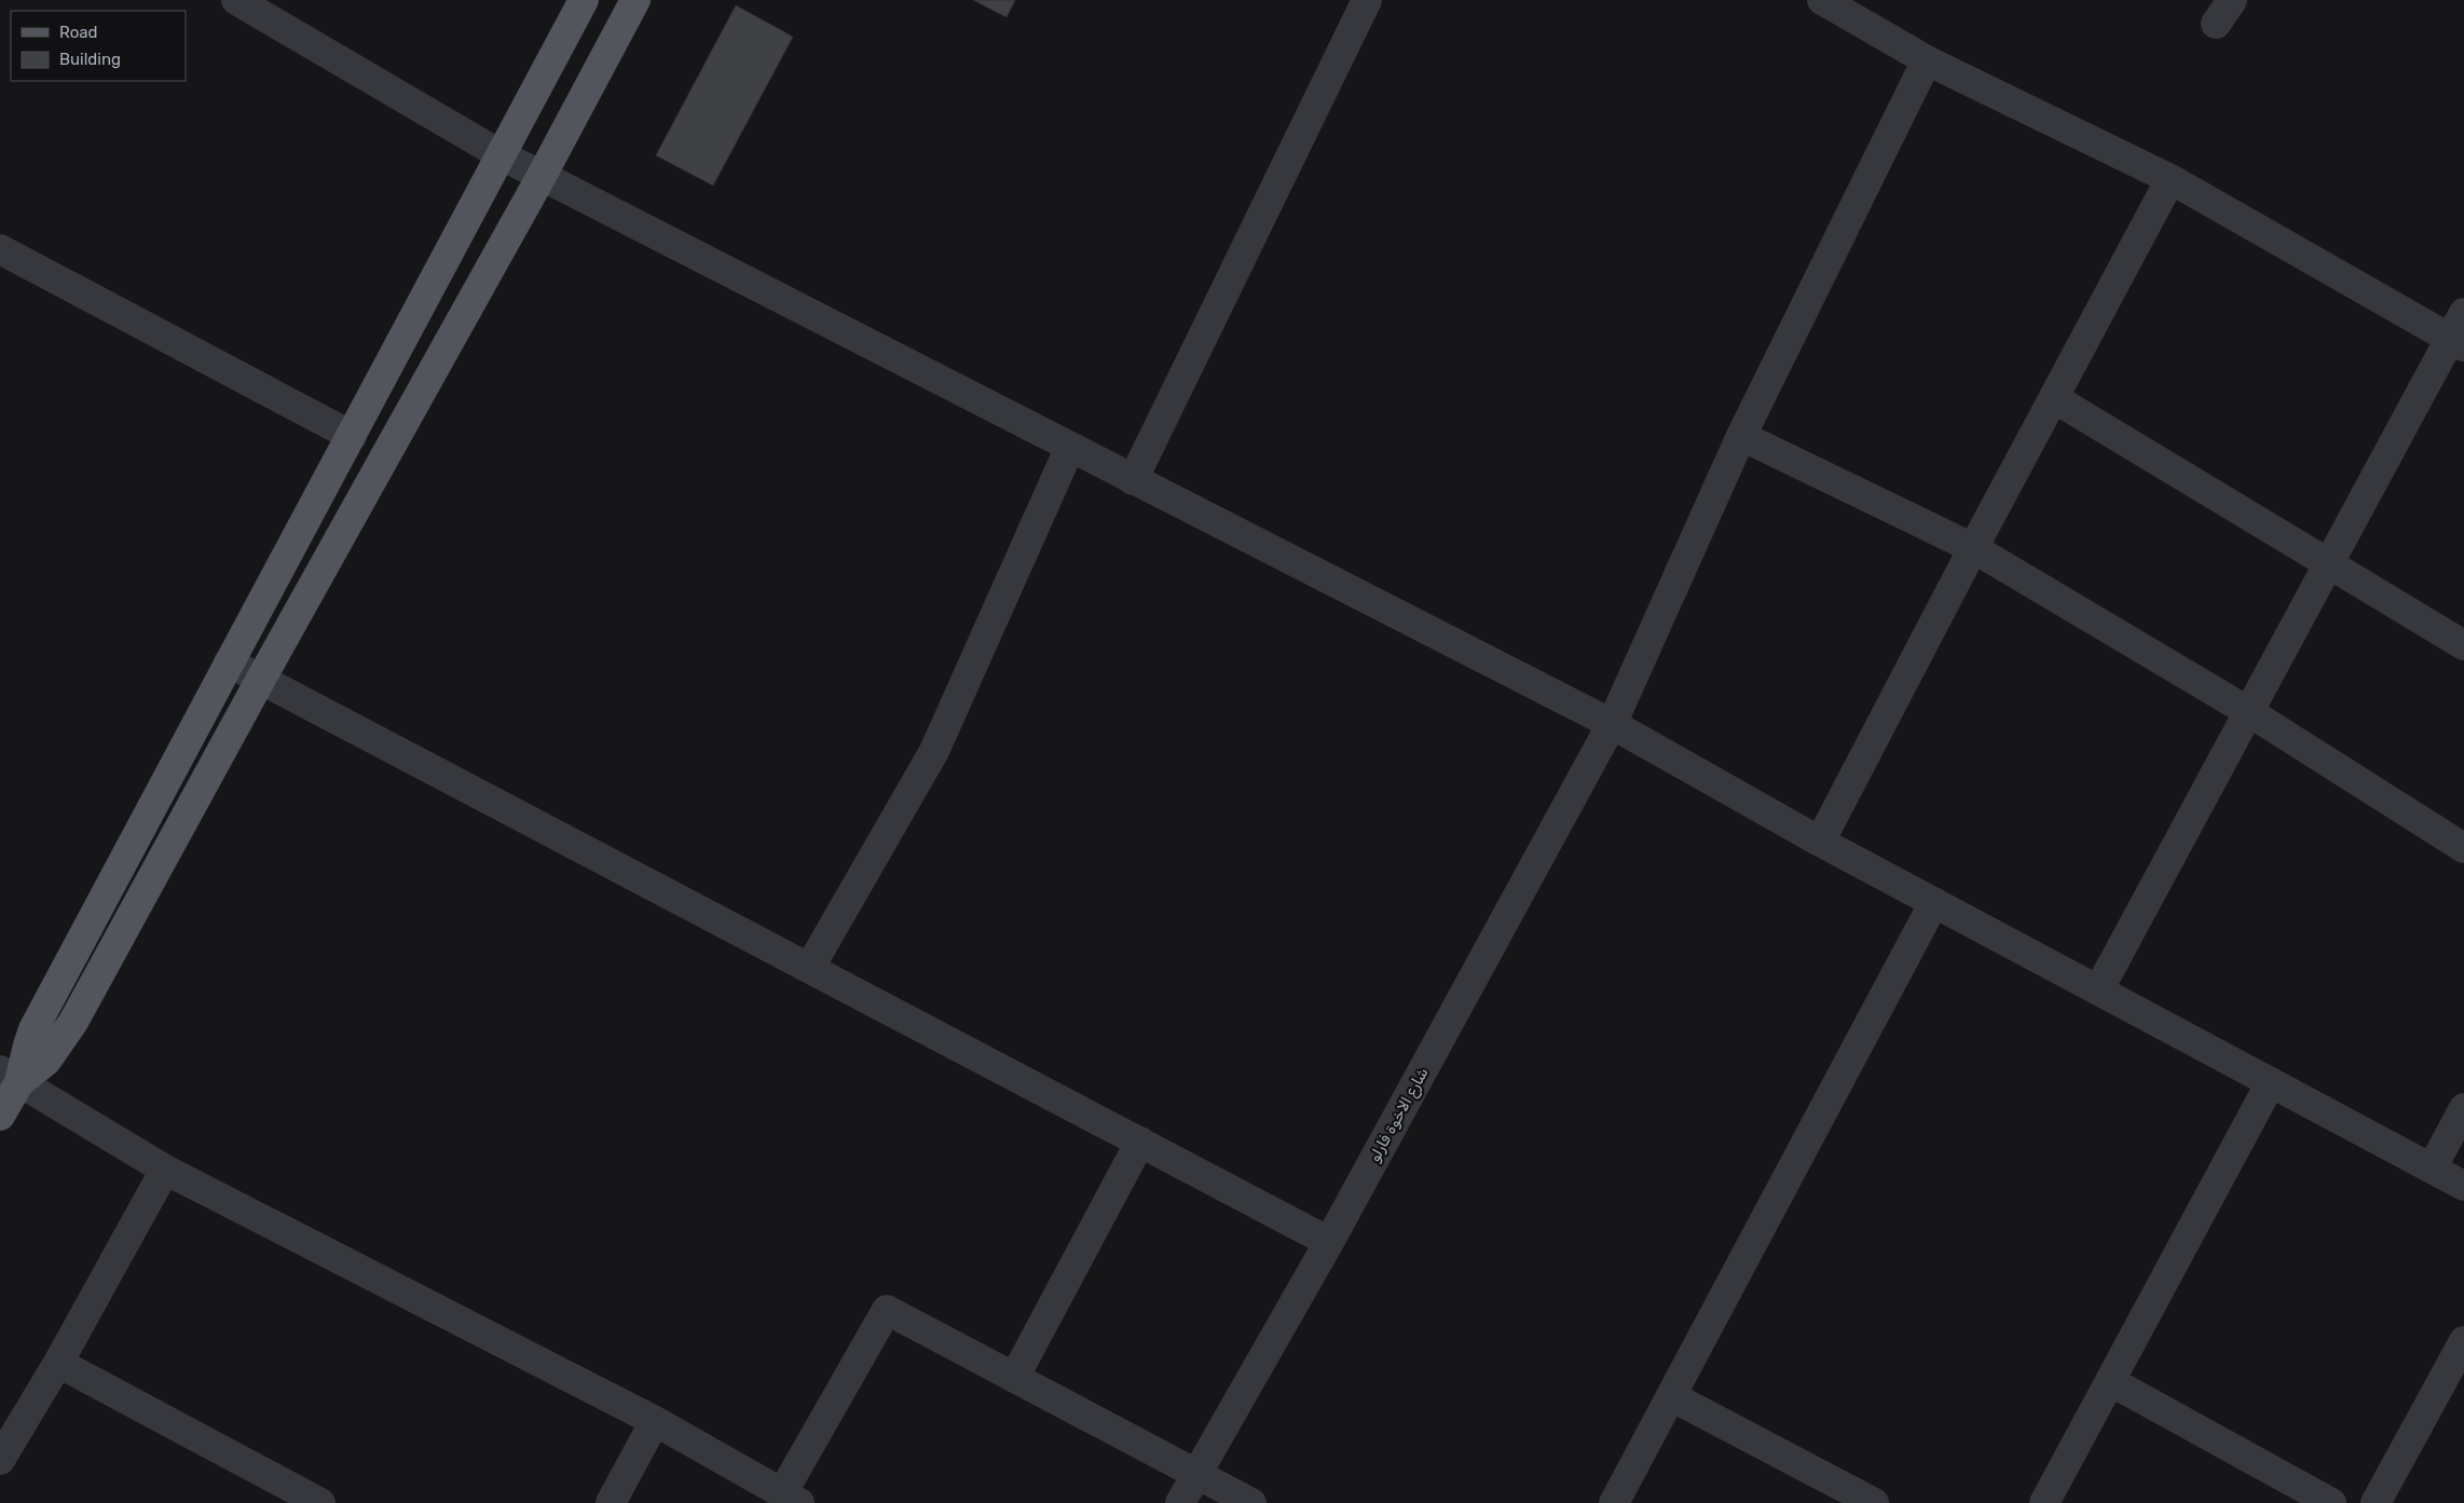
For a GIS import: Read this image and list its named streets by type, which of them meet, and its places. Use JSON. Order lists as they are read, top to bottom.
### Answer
{
  "streets": {
    "street": ["شارع الاخوة فارلو"]
  },
  "legend": ["Road", "Building"]
}
